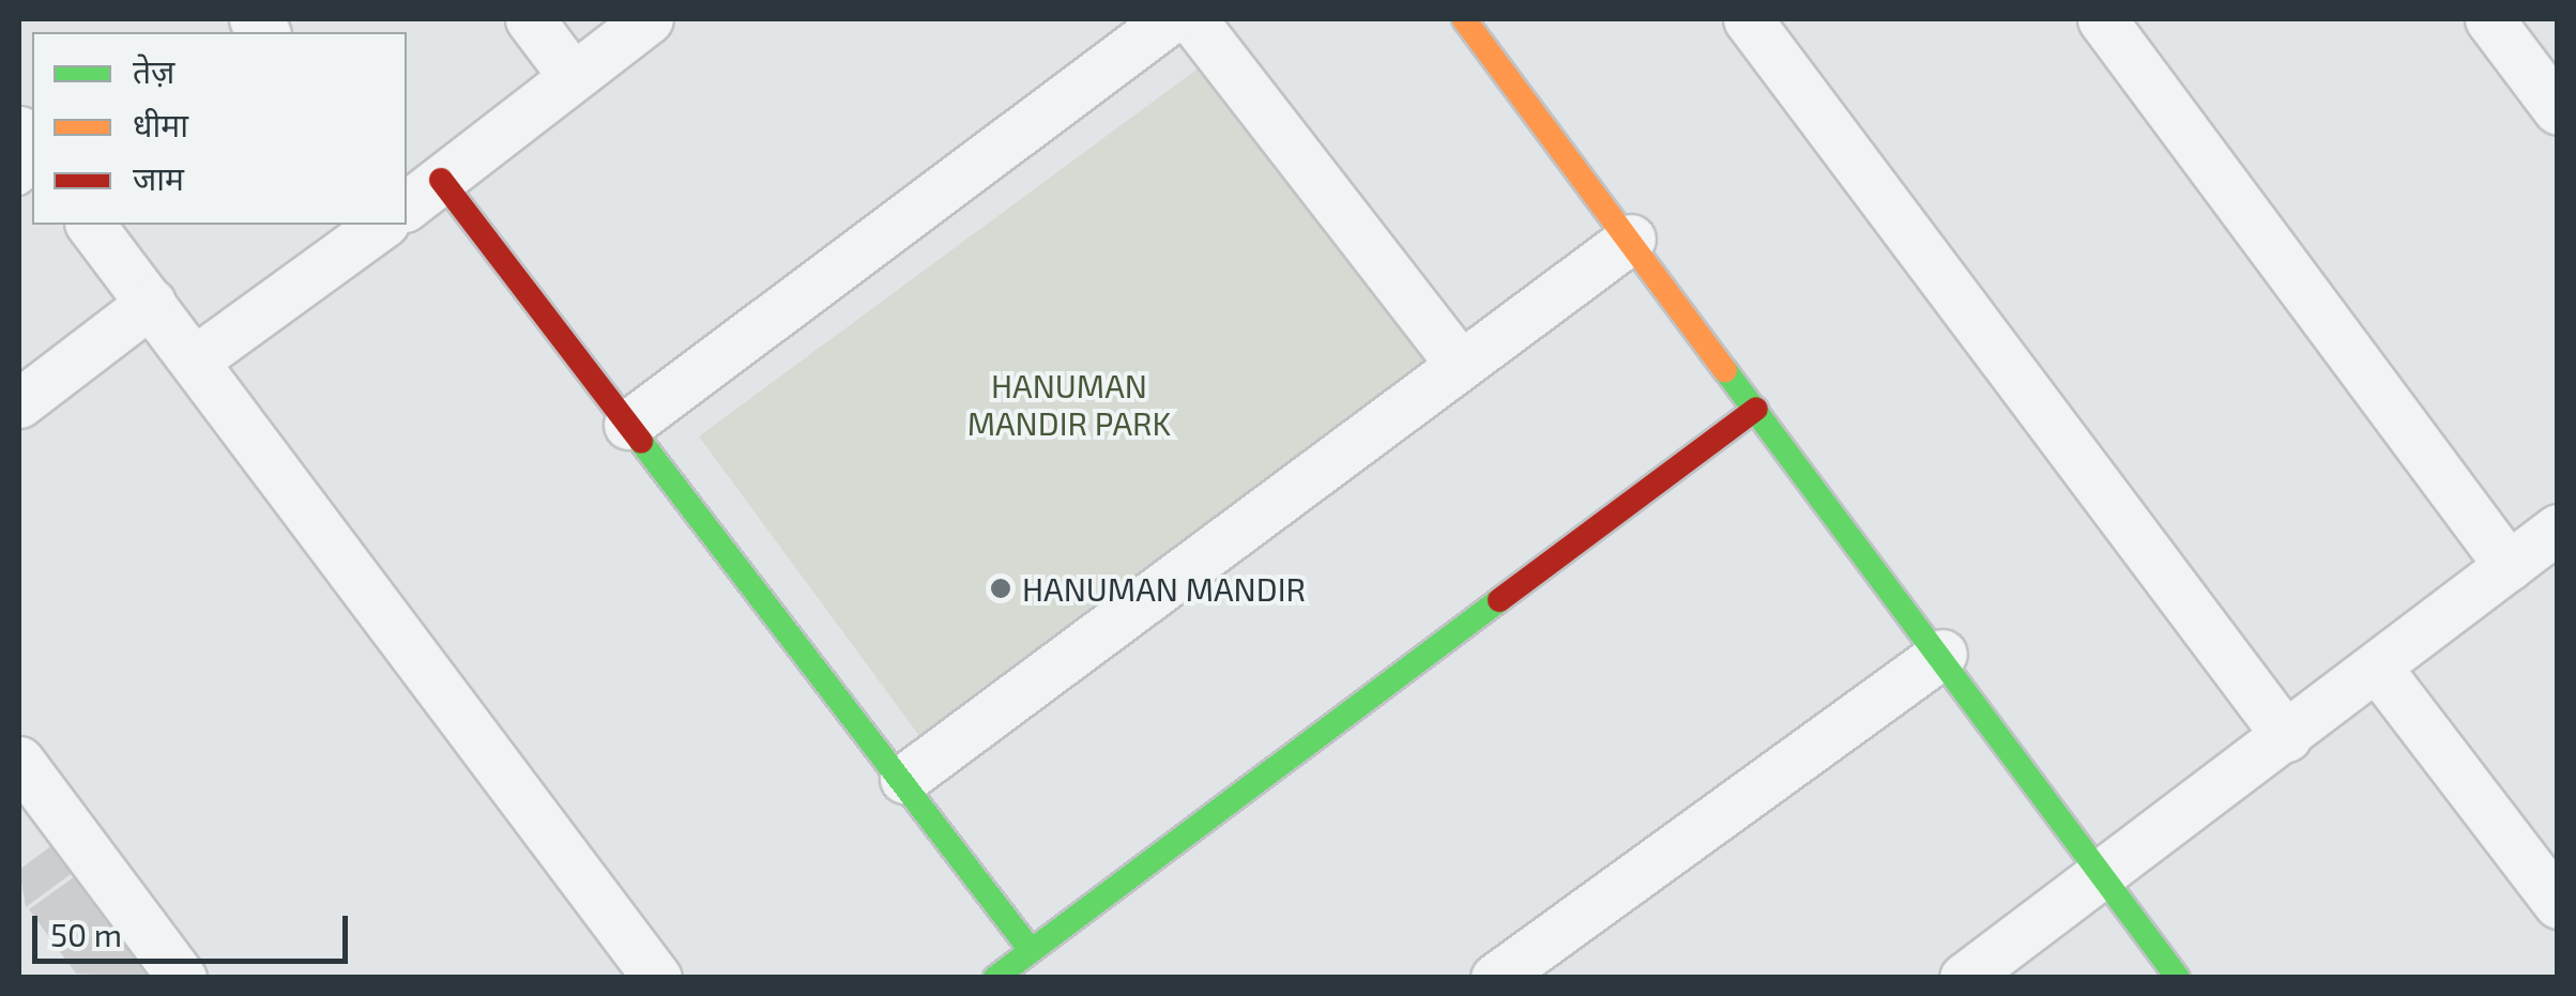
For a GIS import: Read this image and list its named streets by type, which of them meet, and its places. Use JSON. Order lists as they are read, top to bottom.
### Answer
{
  "parks": ["HANUMAN MANDIR PARK"],
  "places": ["HANUMAN MANDIR"],
  "legend": ["तेज़", "धीमा", "जाम"],
  "scale_bar": "50 m"
}
